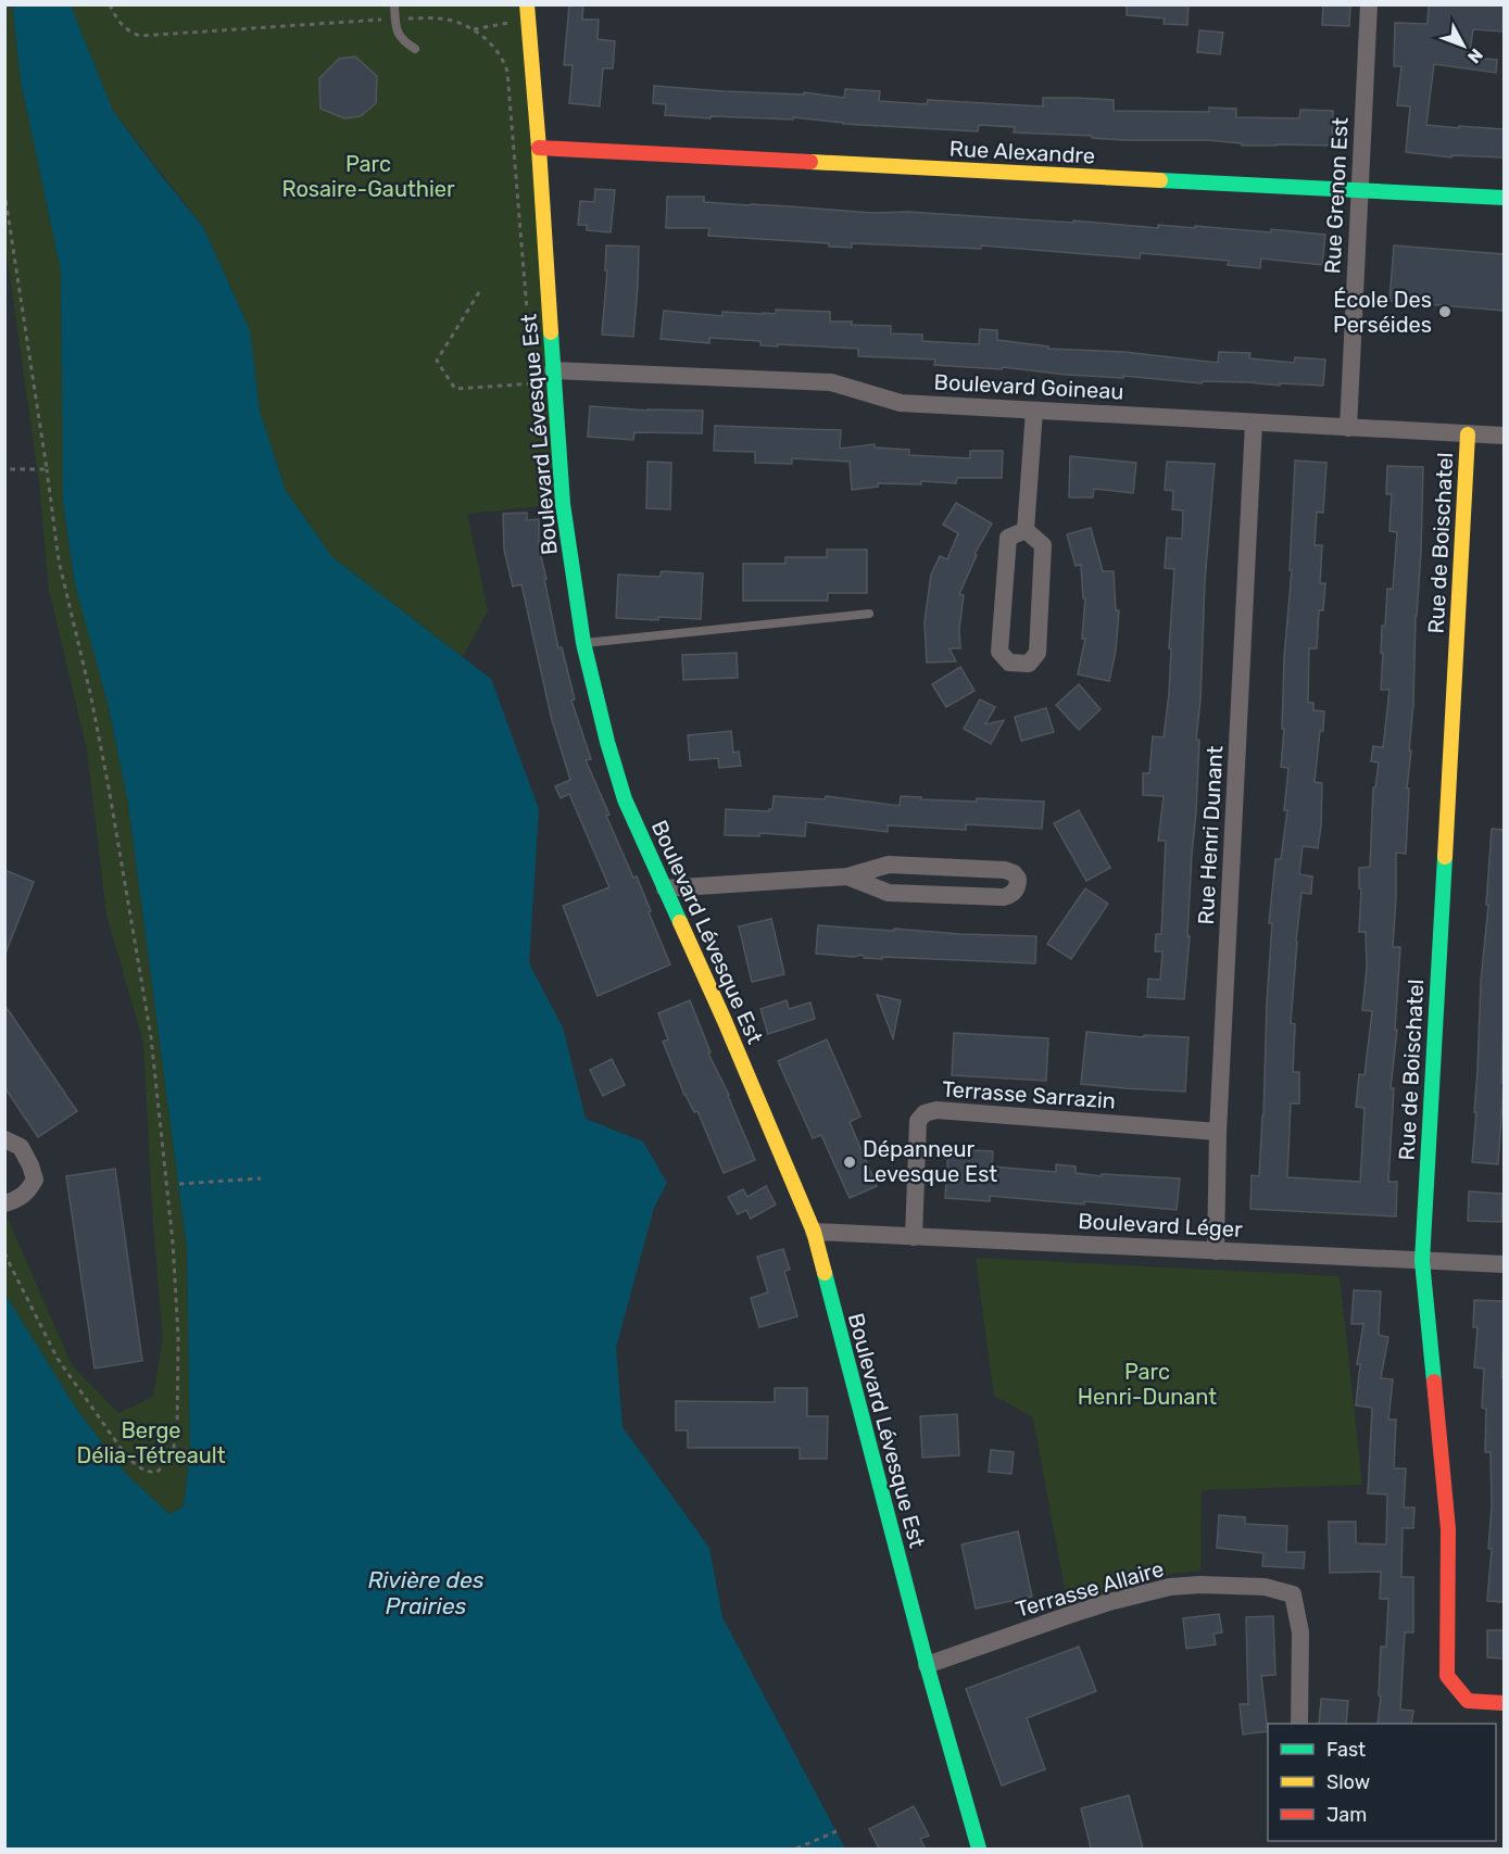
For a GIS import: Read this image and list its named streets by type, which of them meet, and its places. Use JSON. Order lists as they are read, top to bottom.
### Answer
{
  "streets": {
    "street": [
      "Rue Alexandre",
      "Rue Grenon Est",
      "Boulevard Goineau",
      "Boulevard Lévesque Est",
      "Rue de Boischatel",
      "Rue Henri Dunant",
      "Terrasse Sarrazin",
      "Boulevard Léger",
      "Terrasse Allaire"
    ]
  },
  "crossings": [
    ["Rue Alexandre", "Rue Grenon Est"],
    ["Rue Alexandre", "Boulevard Lévesque Est"],
    ["Rue Grenon Est", "Boulevard Goineau"],
    ["Boulevard Goineau", "Boulevard Lévesque Est"],
    ["Boulevard Goineau", "Rue de Boischatel"],
    ["Boulevard Goineau", "Rue Henri Dunant"],
    ["Boulevard Lévesque Est", "Boulevard Léger"],
    ["Boulevard Lévesque Est", "Terrasse Allaire"],
    ["Rue de Boischatel", "Boulevard Léger"],
    ["Rue Henri Dunant", "Terrasse Sarrazin"],
    ["Rue Henri Dunant", "Boulevard Léger"],
    ["Terrasse Sarrazin", "Boulevard Léger"]
  ],
  "water": ["Rivière des Prairies"],
  "parks": ["Parc Rosaire-Gauthier", "Parc Henri-Dunant", "Berge Délia-Tétreault"],
  "places": ["École Des Perséides", "Dépanneur Levesque Est"],
  "legend": ["Fast", "Slow", "Jam"],
  "north": "bottom right"
}
